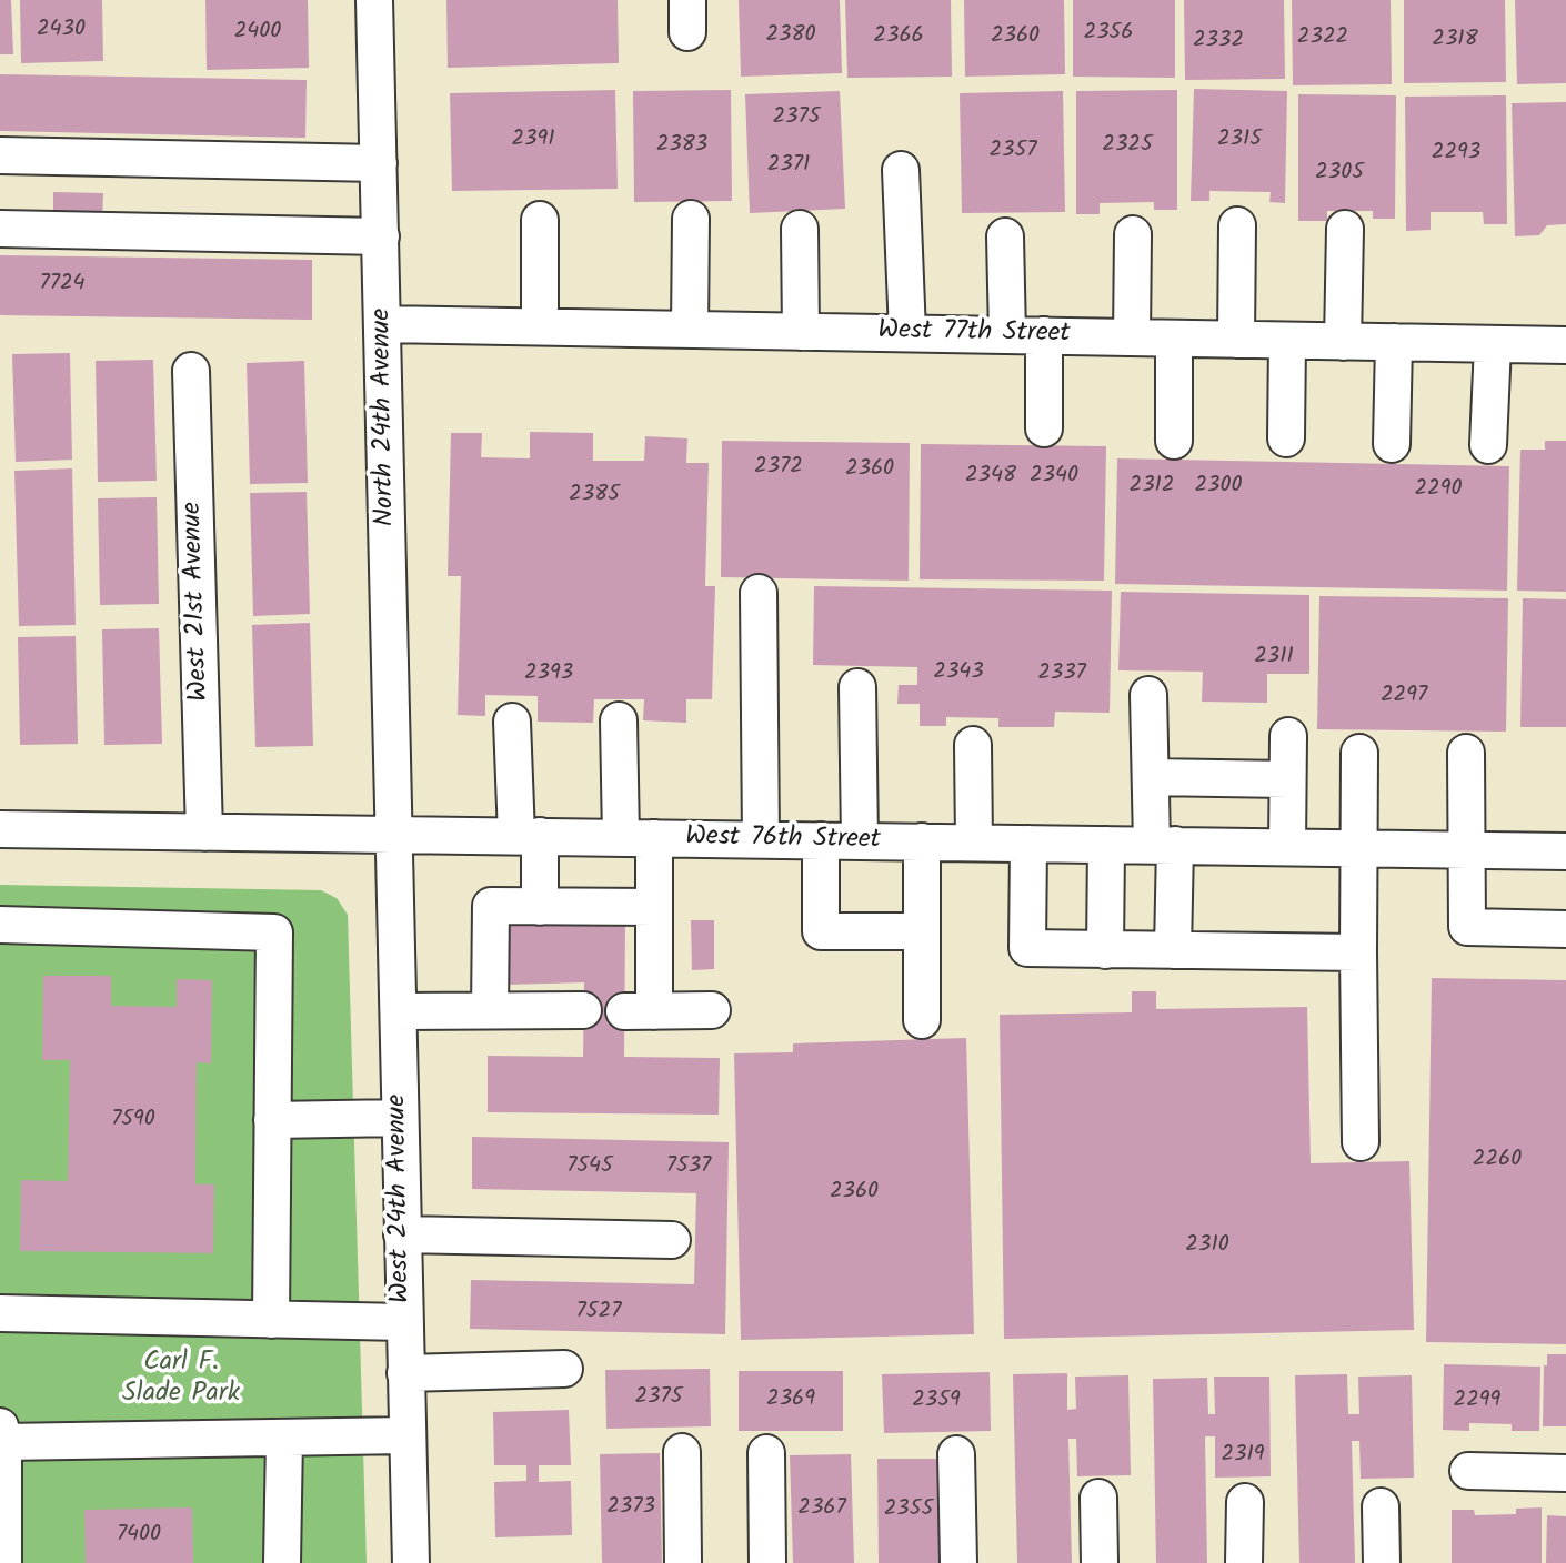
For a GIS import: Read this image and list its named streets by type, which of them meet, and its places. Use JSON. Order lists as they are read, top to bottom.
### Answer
{
  "streets": {
    "street": [
      "West 77th Street",
      "North 24th Avenue",
      "West 21st Avenue",
      "West 76th Street",
      "West 24th Avenue"
    ]
  },
  "crossings": [
    ["West 77th Street", "North 24th Avenue"],
    ["North 24th Avenue", "West 76th Street"],
    ["North 24th Avenue", "West 24th Avenue"],
    ["West 21st Avenue", "West 76th Street"],
    ["West 76th Street", "West 24th Avenue"]
  ],
  "parks": ["Carl F. Slade Park"],
  "house_numbers": [
    "2430",
    "2400",
    "2356",
    "2380",
    "2366",
    "2360",
    "2322",
    "2318",
    "2332",
    "2375",
    "2391",
    "2315",
    "2383",
    "2325",
    "2357",
    "2293",
    "2371",
    "2305",
    "7724",
    "2372",
    "2360",
    "2348",
    "2340",
    "2312",
    "2300",
    "2290",
    "2385",
    "2311",
    "2343",
    "2393",
    "2337",
    "2297",
    "7590",
    "2260",
    "7545",
    "7537",
    "2360",
    "2310",
    "7527",
    "2375",
    "2369",
    "2359",
    "2299",
    "2319",
    "2373",
    "2367",
    "2355",
    "7400"
  ]
}
